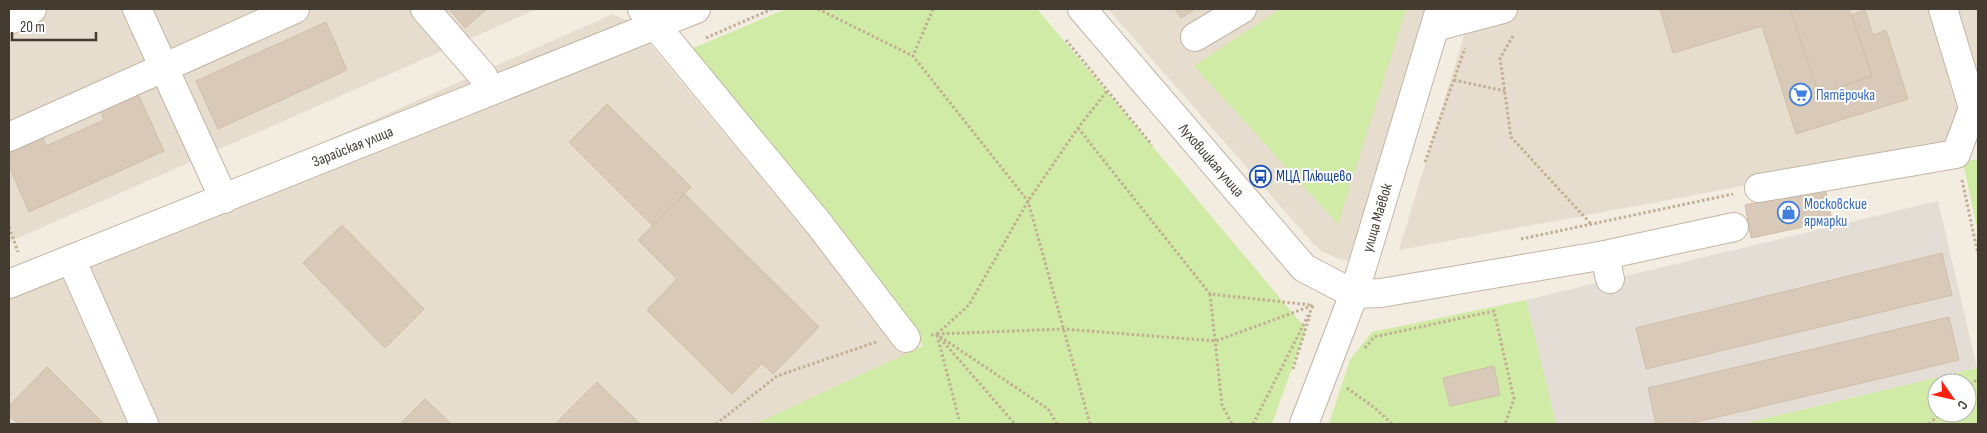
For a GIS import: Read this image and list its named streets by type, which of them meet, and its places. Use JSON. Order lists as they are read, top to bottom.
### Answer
{
  "streets": {
    "street": ["Зарайская улица", "Луховицкая улица", "улица Маёвок"]
  },
  "crossings": [
    ["Луховицкая улица", "улица Маёвок"]
  ],
  "places": {
    "supermarket": ["Пятёрочка"],
    "bus stop": ["МЦД Плющево"],
    "shop": ["Московские ярмарки"]
  },
  "scale_bar": "20 m",
  "north": "bottom right"
}
